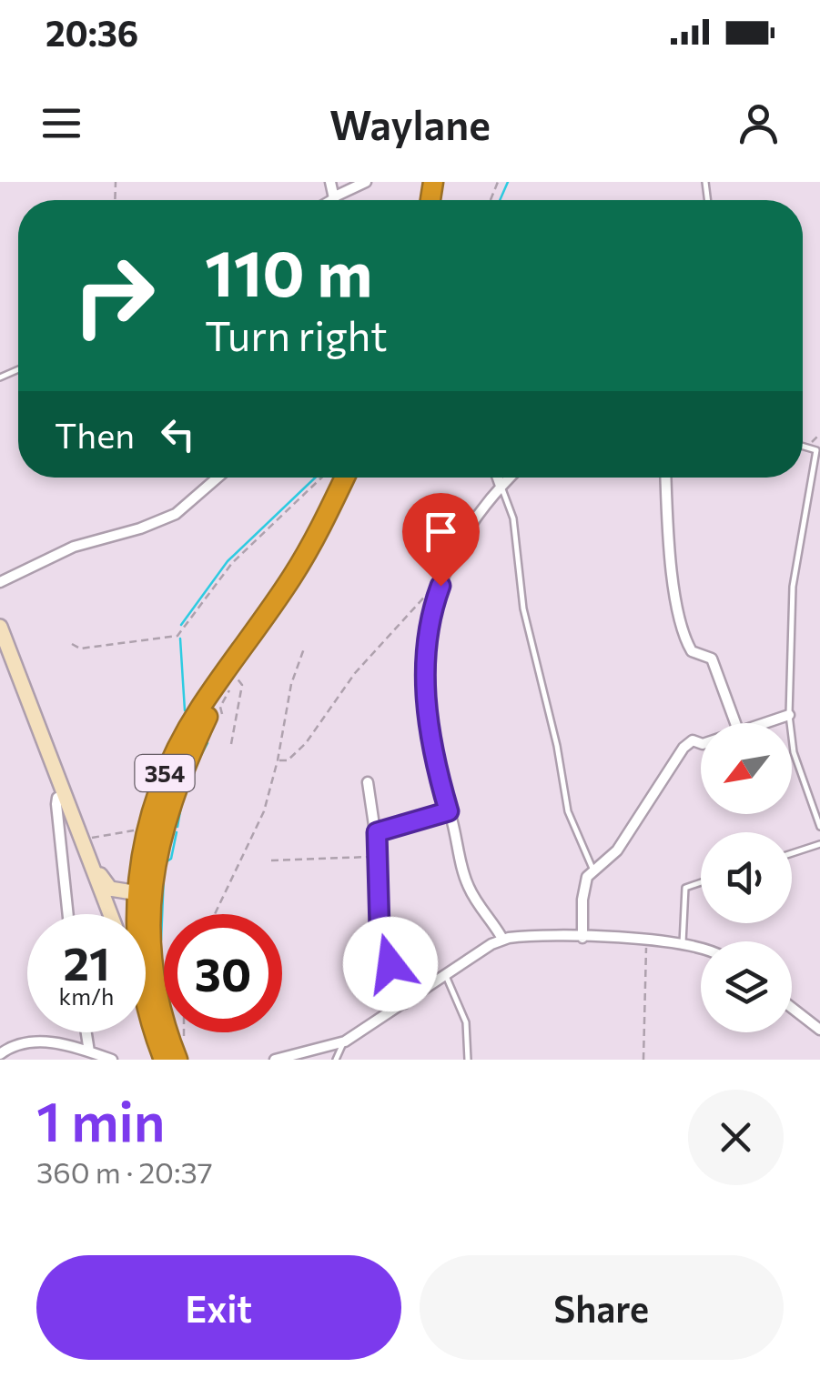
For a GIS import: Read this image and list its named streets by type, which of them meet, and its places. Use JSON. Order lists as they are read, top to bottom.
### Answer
{
  "streets": {
    "highway": ["354"]
  },
  "north": "bottom left",
  "page": {
    "status": "20:36",
    "header": "Waylane",
    "turn": ["110 m", "Turn right"],
    "then": "Then",
    "speed": "21 km/h",
    "limit": "30",
    "heading": ["1 min", "360 m · 20:37"],
    "buttons": ["Exit", "Share"]
  }
}
